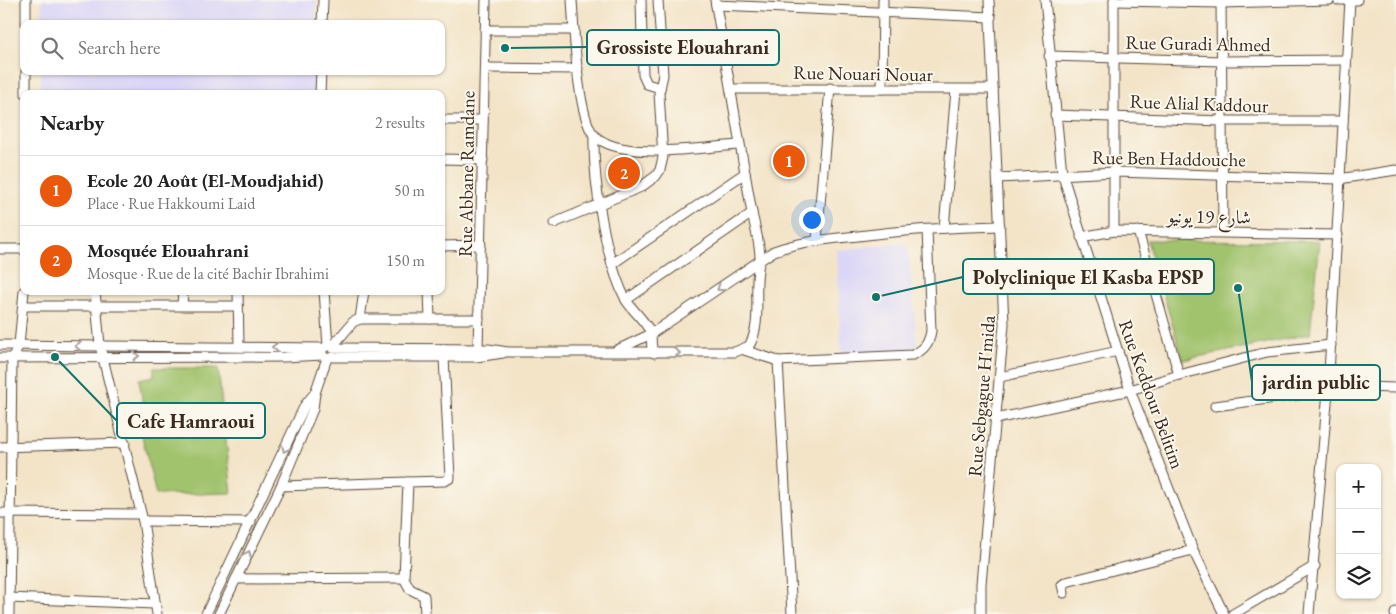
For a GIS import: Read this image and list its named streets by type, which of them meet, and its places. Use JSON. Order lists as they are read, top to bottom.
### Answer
{
  "streets": {
    "street": [
      "Rue Guradi Ahmed",
      "Rue Nouari Nouar",
      "Rue Alial Kaddour",
      "Rue Ben Haddouche",
      "Rue Abbane Ramdane",
      "شارع 19 يونيو",
      "Rue Keddour Belitim",
      "Rue Sebgague H'mida"
    ]
  },
  "crossings": [
    ["Rue Guradi Ahmed", "Rue Keddour Belitim"],
    ["Rue Nouari Nouar", "Rue Sebgague H'mida"],
    ["Rue Alial Kaddour", "Rue Keddour Belitim"],
    ["Rue Ben Haddouche", "Rue Keddour Belitim"],
    ["Rue Ben Haddouche", "Rue Sebgague H'mida"],
    ["شارع 19 يونيو", "Rue Keddour Belitim"]
  ],
  "places": [
    "Grossiste Elouahrani",
    "jardin public",
    "Polyclinique El Kasba EPSP",
    "Cafe Hamraoui"
  ],
  "page": {
    "search": "Search here",
    "heading": ["Nearby", "2 results"],
    "pins": ["1", "2"],
    "list": [
      {
        "mark": "1",
        "name": "Ecole 20 Août (El-Moudjahid)",
        "note": "Place · Rue Hakkoumi Laid",
        "value": "50 m"
      },
      {
        "mark": "2",
        "name": "Mosquée Elouahrani",
        "note": "Mosque · Rue de la cité Bachir Ibrahimi",
        "value": "150 m"
      }
    ],
    "map_buttons": ["+", "−"]
  }
}
